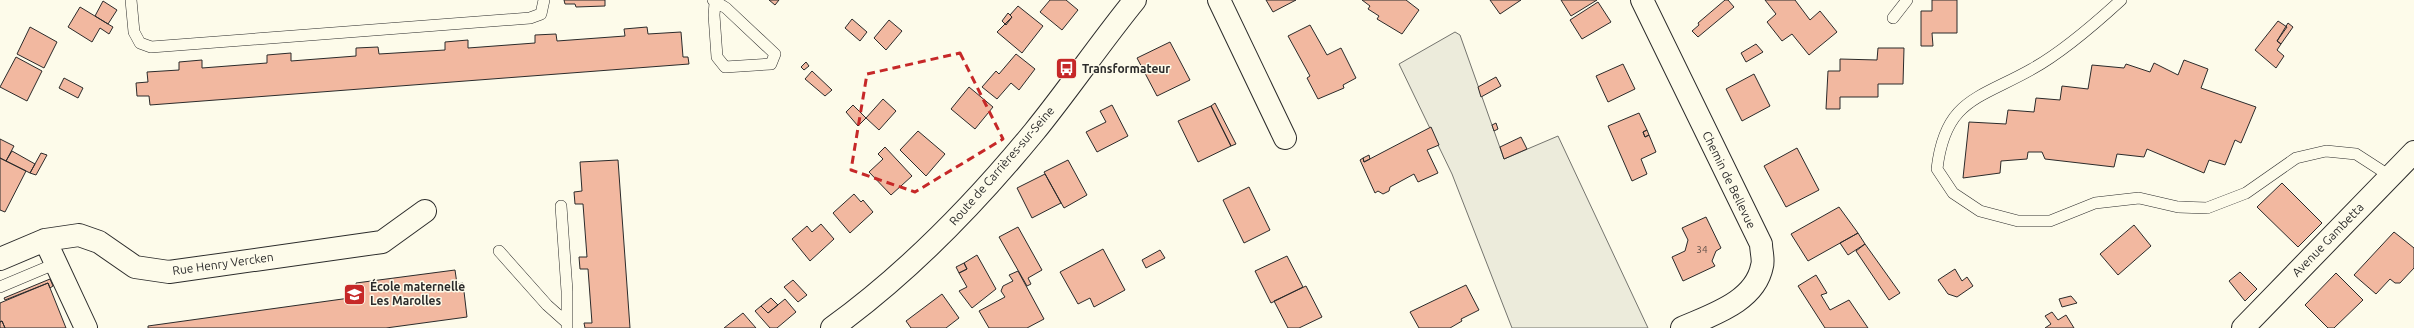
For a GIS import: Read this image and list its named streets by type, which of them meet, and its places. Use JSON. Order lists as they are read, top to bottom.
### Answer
{
  "streets": {
    "street": [
      "Route de Carrières-sur-Seine",
      "Chemin de Bellevue",
      "Avenue Gambetta",
      "Rue Henry Vercken"
    ]
  },
  "places": {
    "bus stop": ["Transformateur"],
    "school or university": ["École maternelle Les Marolles"]
  },
  "house_numbers": ["34"]
}
